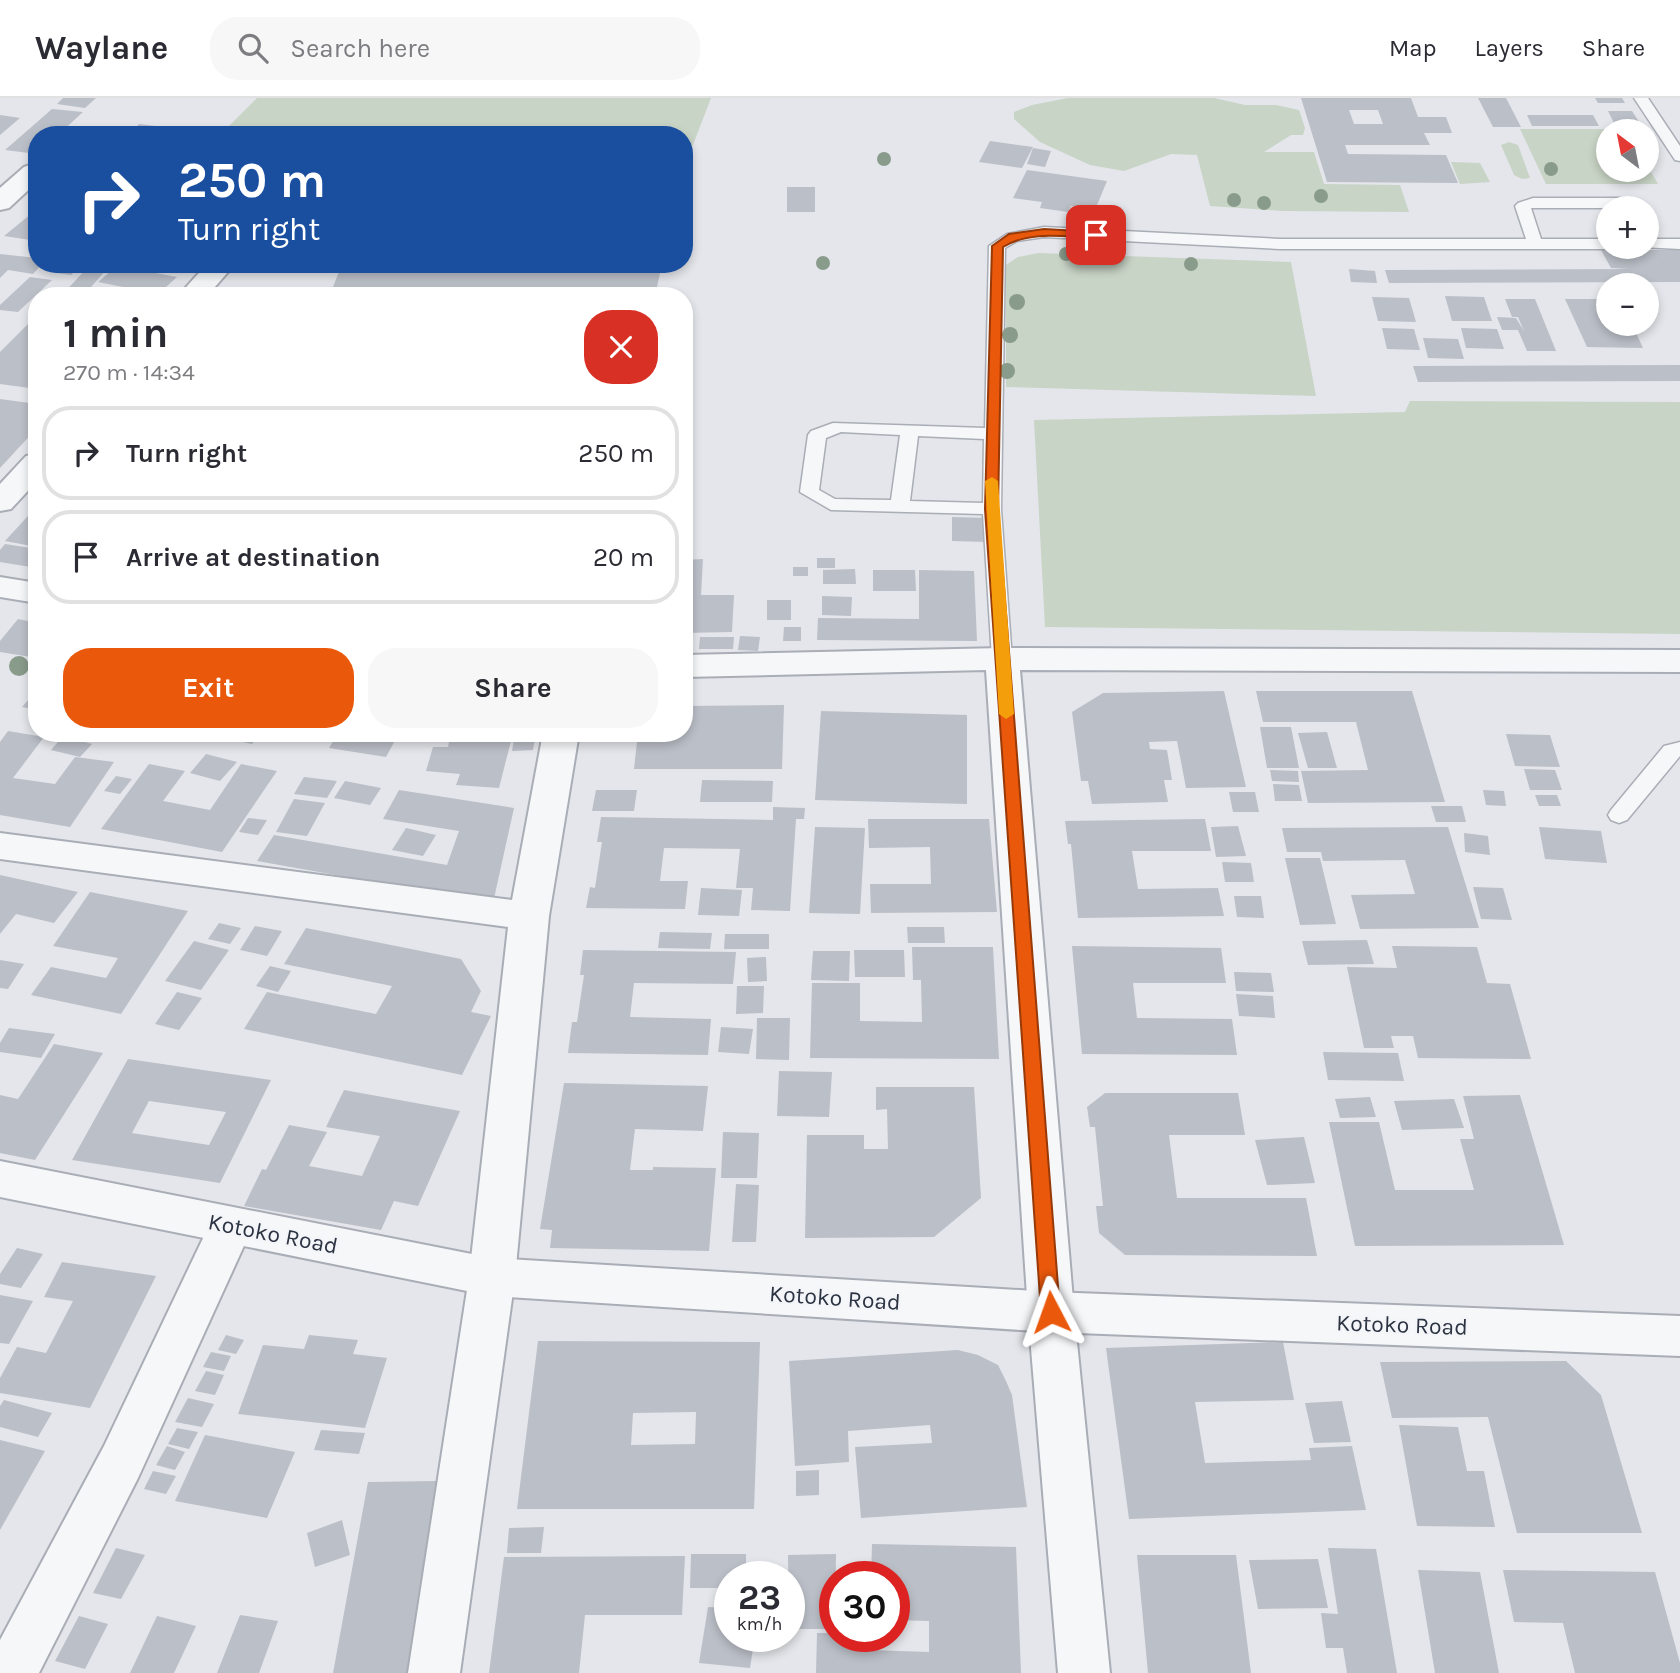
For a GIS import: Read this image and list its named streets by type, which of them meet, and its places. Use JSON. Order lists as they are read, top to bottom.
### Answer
{
  "streets": {
    "street": ["Kotoko Road"]
  },
  "north": "top left",
  "page": {
    "header": "Waylane",
    "search": "Search here",
    "nav": ["Map", "Layers", "Share"],
    "map_buttons": ["+", "−"],
    "turn": ["250 m", "Turn right"],
    "heading": ["1 min", "270 m · 14:34"],
    "list": [
      {
        "name": "Turn right",
        "value": "250 m"
      },
      {
        "name": "Arrive at destination",
        "value": "20 m"
      }
    ],
    "buttons": ["Exit", "Share"],
    "speed": "23 km/h",
    "limit": "30"
  }
}
